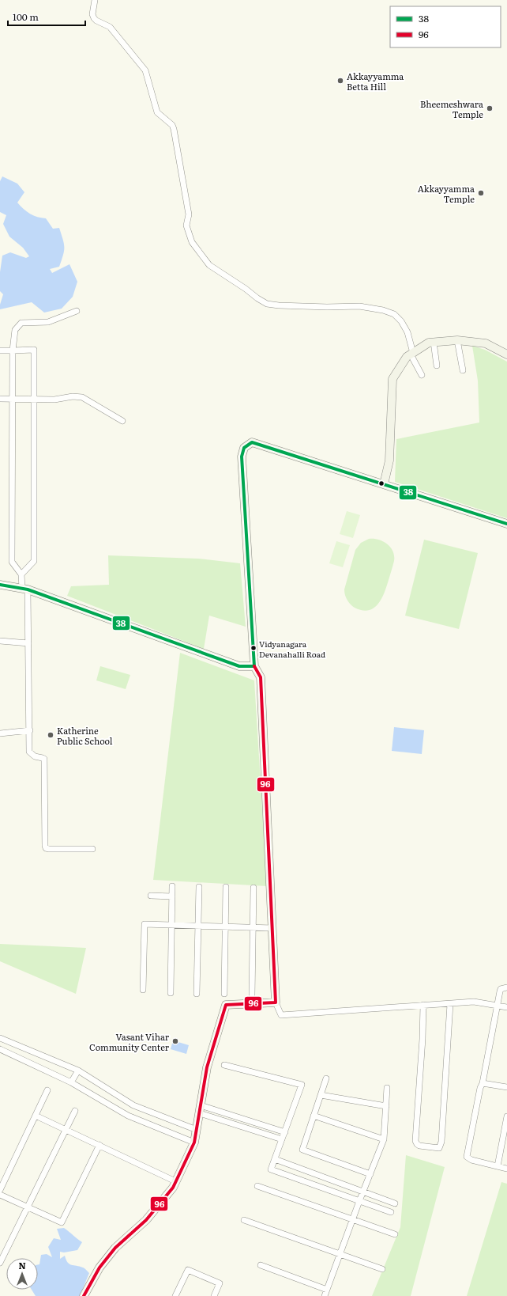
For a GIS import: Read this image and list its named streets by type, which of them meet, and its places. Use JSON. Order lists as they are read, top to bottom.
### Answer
{
  "places": [
    "Akkayyamma Betta Hill",
    "Bheemeshwara Temple",
    "Akkayyamma Temple",
    "Vidyanagara Devanahalli Road",
    "Katherine Public School",
    "Vasant Vihar Community Center"
  ],
  "lines": ["transit line 38", "transit line 96"],
  "legend": ["38", "96"],
  "scale_bar": "100 m",
  "north": "top"
}
